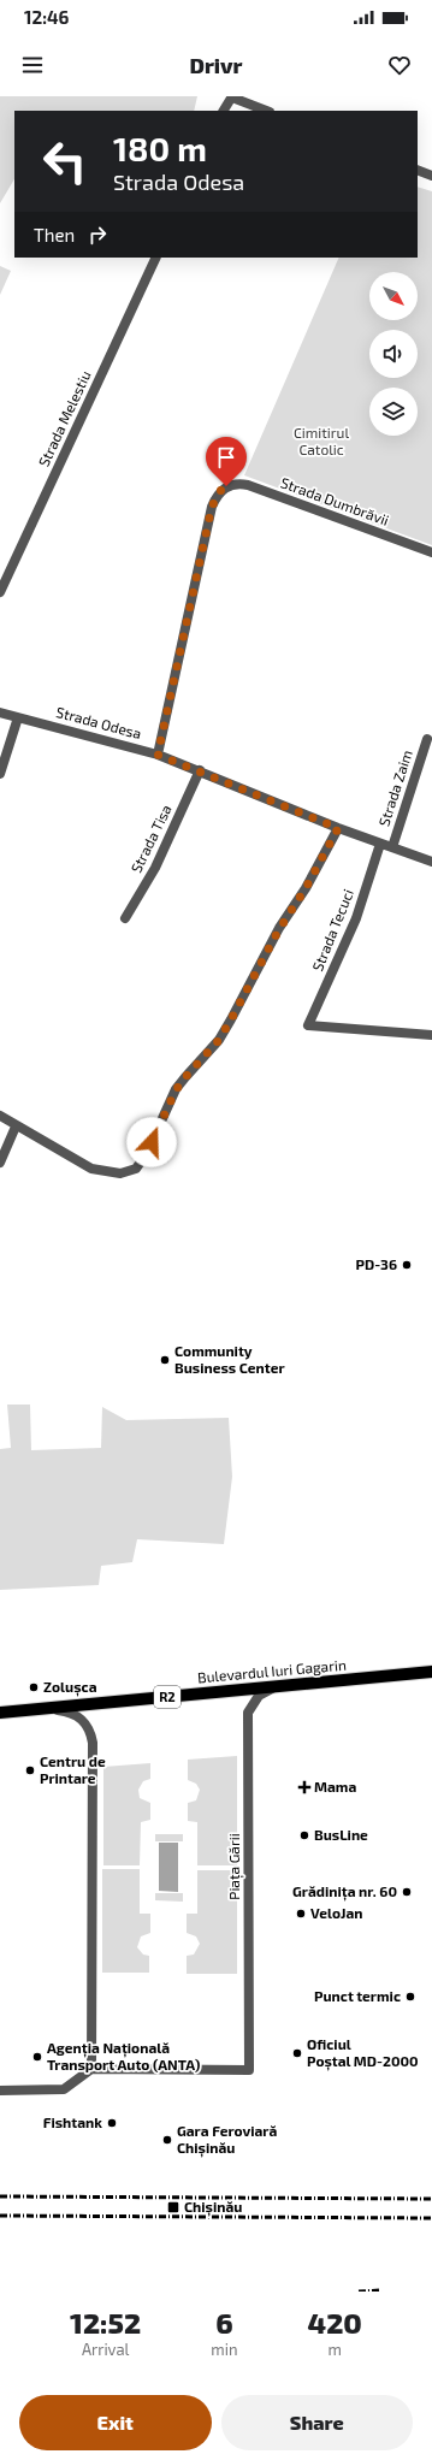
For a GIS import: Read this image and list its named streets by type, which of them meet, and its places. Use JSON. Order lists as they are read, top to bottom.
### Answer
{
  "streets": {
    "main road": ["Bulevardul Iuri Gagarin", "R2"],
    "street": [
      "Strada Melestiu",
      "Strada Dumbrăvii",
      "Strada Odesa",
      "Strada Zaim",
      "Strada Tisa",
      "Strada Tecuci",
      "Piața Gării"
    ]
  },
  "crossings": [
    ["Strada Dumbrăvii", "Strada Odesa"],
    ["Strada Odesa", "Strada Zaim"],
    ["Strada Odesa", "Strada Tisa"],
    ["Strada Odesa", "Strada Tecuci"],
    ["Bulevardul Iuri Gagarin", "Piața Gării"]
  ],
  "parks": ["Cimitirul Catolic"],
  "places": {
    "other": [
      "PD-36",
      "Community Business Center",
      "Zolușca",
      "Centru de Printare",
      "BusLine",
      "Grădinița nr. 60",
      "VeloJan",
      "Punct termic",
      "Oficiul Poștal MD-2000",
      "Agenția Națională Transport Auto (ANTA)",
      "Fishtank",
      "Gara Feroviară Chișinău"
    ],
    "health": ["Mama"],
    "transit": ["Chișinău"]
  },
  "north": "bottom right",
  "page": {
    "status": "12:46",
    "header": "Drivr",
    "turn": ["180 m", "Strada Odesa"],
    "then": "Then",
    "eta": [
      "12:52",
      "Arrival",
      "6",
      "min",
      "420",
      "m"
    ],
    "buttons": ["Exit", "Share"]
  }
}
